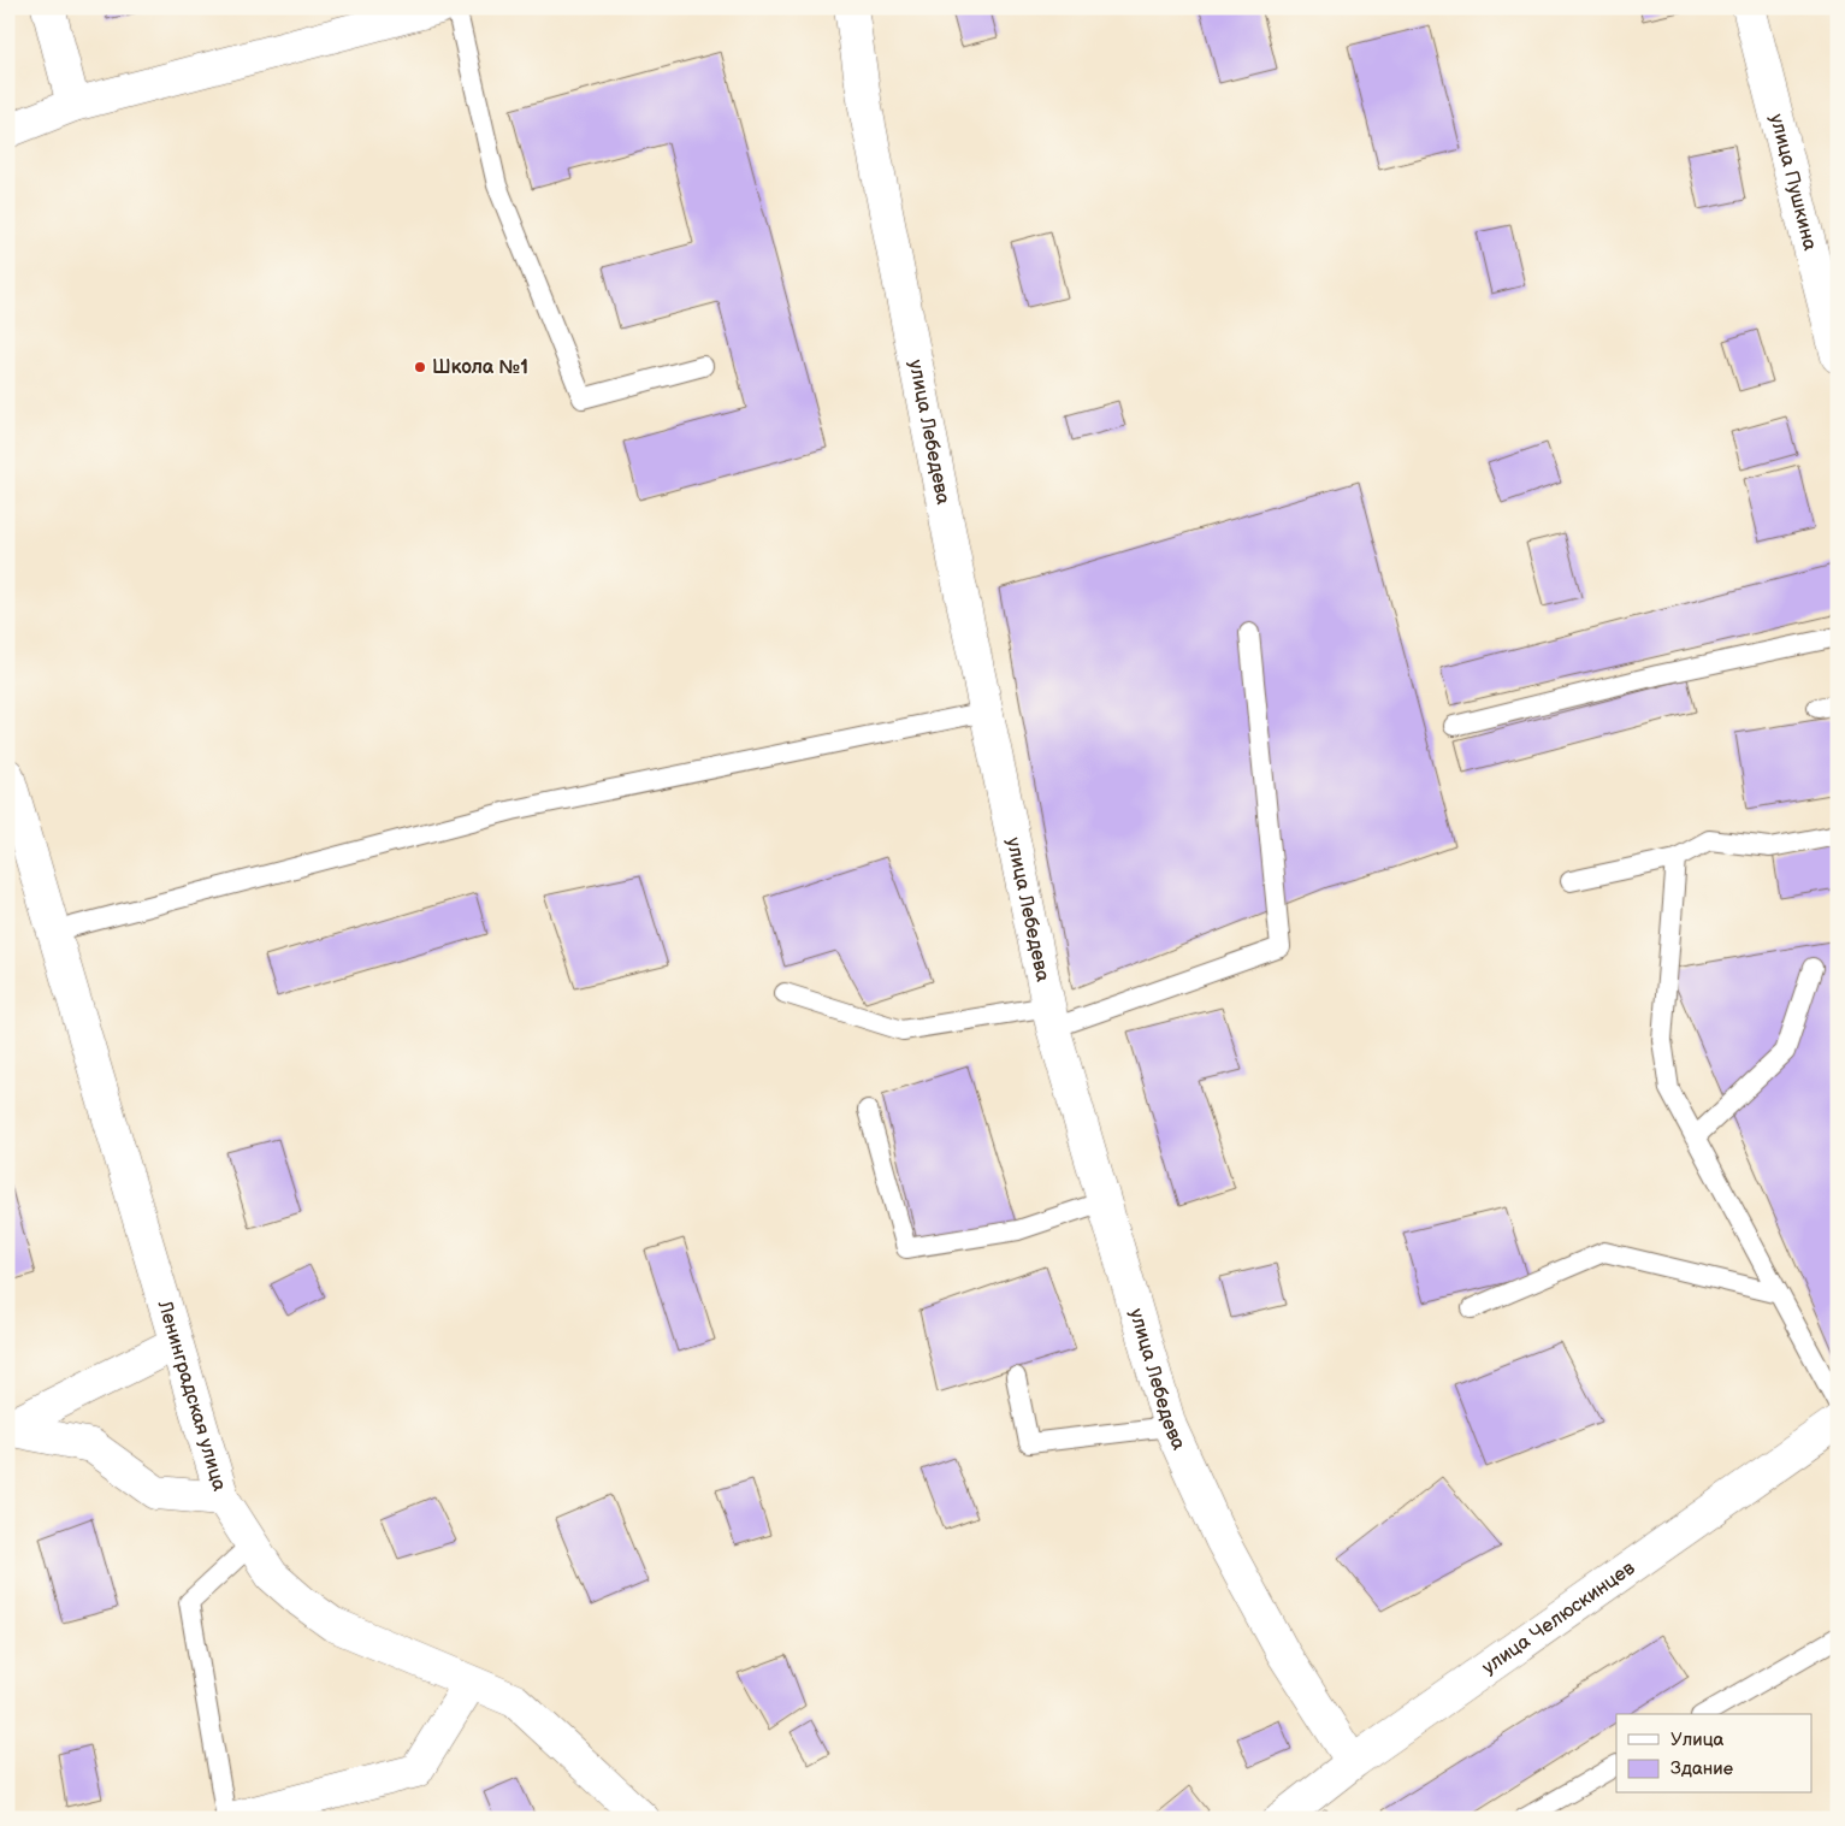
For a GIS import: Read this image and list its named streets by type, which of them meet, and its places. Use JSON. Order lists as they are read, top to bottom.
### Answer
{
  "streets": {
    "street": [
      "улица Пушкина",
      "улица Лебедева",
      "Ленинградская улица",
      "улица Челюскинцев"
    ]
  },
  "crossings": [
    ["улица Лебедева", "улица Челюскинцев"]
  ],
  "places": ["Школа №1"],
  "legend": ["Улица", "Здание"]
}
